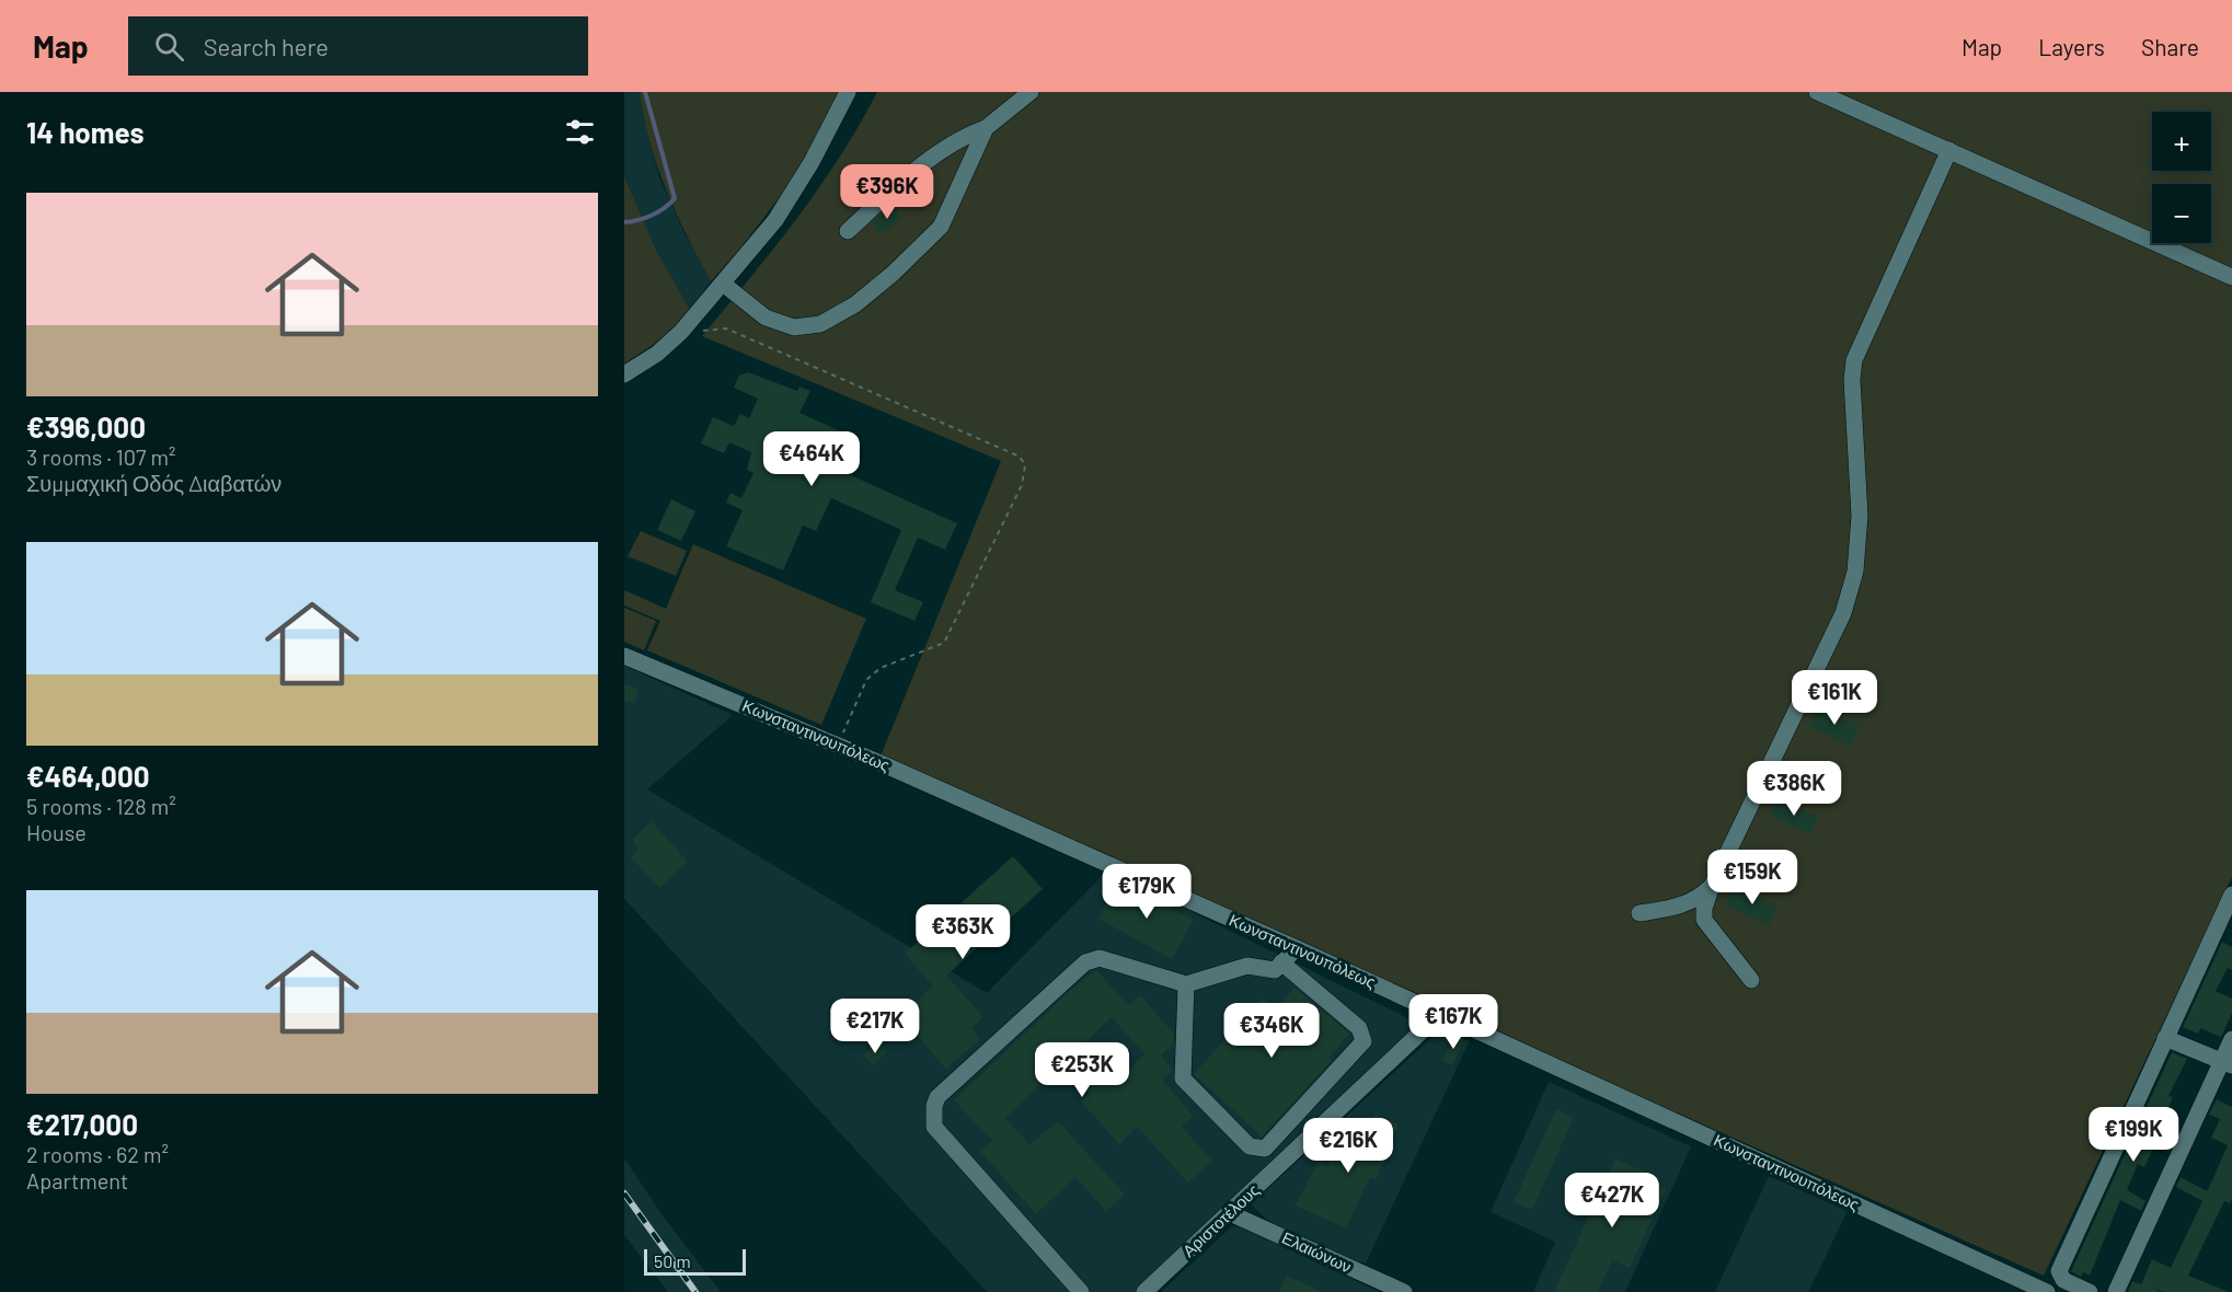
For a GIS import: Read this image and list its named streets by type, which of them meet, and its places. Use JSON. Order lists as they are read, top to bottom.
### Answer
{
  "streets": {
    "street": ["Κωνσταντινουπόλεως", "Αριστοτέλους", "Ελαιώνων"]
  },
  "crossings": [
    ["Κωνσταντινουπόλεως", "Αριστοτέλους"],
    ["Αριστοτέλους", "Ελαιώνων"]
  ],
  "scale_bar": "50 m",
  "page": {
    "header": "Map",
    "search": "Search here",
    "nav": ["Map", "Layers", "Share"],
    "heading": "14 homes",
    "map_buttons": ["+", "−"],
    "price": [
      "€396K",
      "€464K",
      "€161K",
      "€386K",
      "€159K",
      "€179K",
      "€363K",
      "€167K",
      "€217K",
      "€346K",
      "€253K",
      "€199K",
      "€216K",
      "€427K"
    ],
    "list": [
      {
        "name": "€396,000",
        "note": "3 rooms · 107 m² · Συμμαχική Οδός Διαβατών"
      },
      {
        "name": "€464,000",
        "note": "5 rooms · 128 m² · House"
      },
      {
        "name": "€217,000",
        "note": "2 rooms · 62 m² · Apartment"
      }
    ],
    "scale": "50 m"
  }
}
